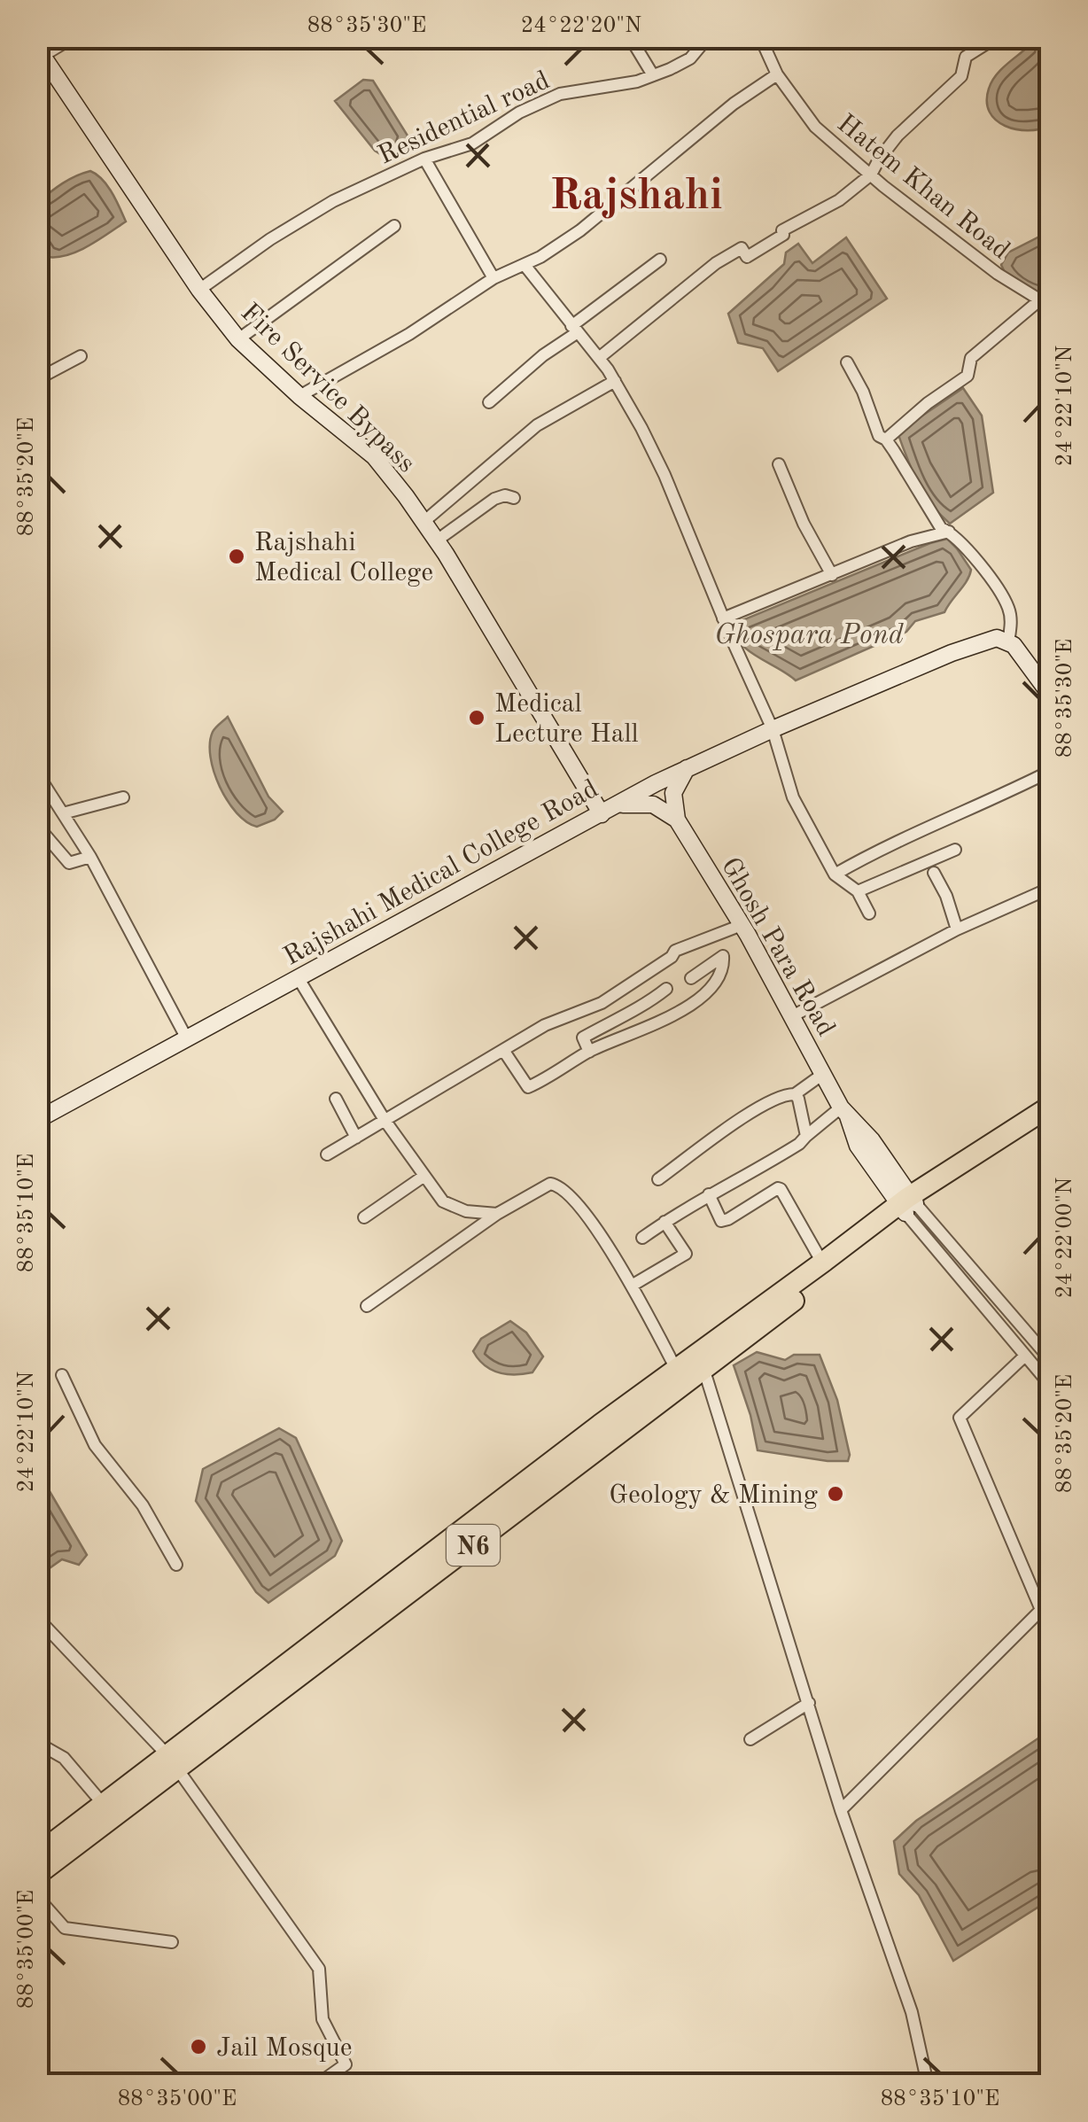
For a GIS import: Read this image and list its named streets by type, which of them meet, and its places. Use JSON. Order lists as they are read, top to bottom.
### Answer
{
  "streets": {
    "highway": ["N6"],
    "main road": ["Fire Service Bypass", "Rajshahi Medical College Road", "Ghosh Para Road"],
    "street": ["Residential road", "Hatem Khan Road"]
  },
  "crossings": [
    ["Residential road", "Fire Service Bypass"],
    ["Fire Service Bypass", "Rajshahi Medical College Road"],
    ["Fire Service Bypass", "Ghosh Para Road"],
    ["Rajshahi Medical College Road", "Ghosh Para Road"],
    ["Ghosh Para Road", "N6"]
  ],
  "districts": ["Rajshahi"],
  "water": ["Ghospara Pond"],
  "places": [
    "Rajshahi Medical College",
    "Medical Lecture Hall",
    "Geology & Mining",
    "Jail Mosque"
  ],
  "coordinates": [
    "88°35'30\"E",
    "24°22'20\"N",
    "24°22'10\"N",
    "88°35'20\"E",
    "88°35'10\"E",
    "24°22'00\"N",
    "88°35'00\"E"
  ]
}
